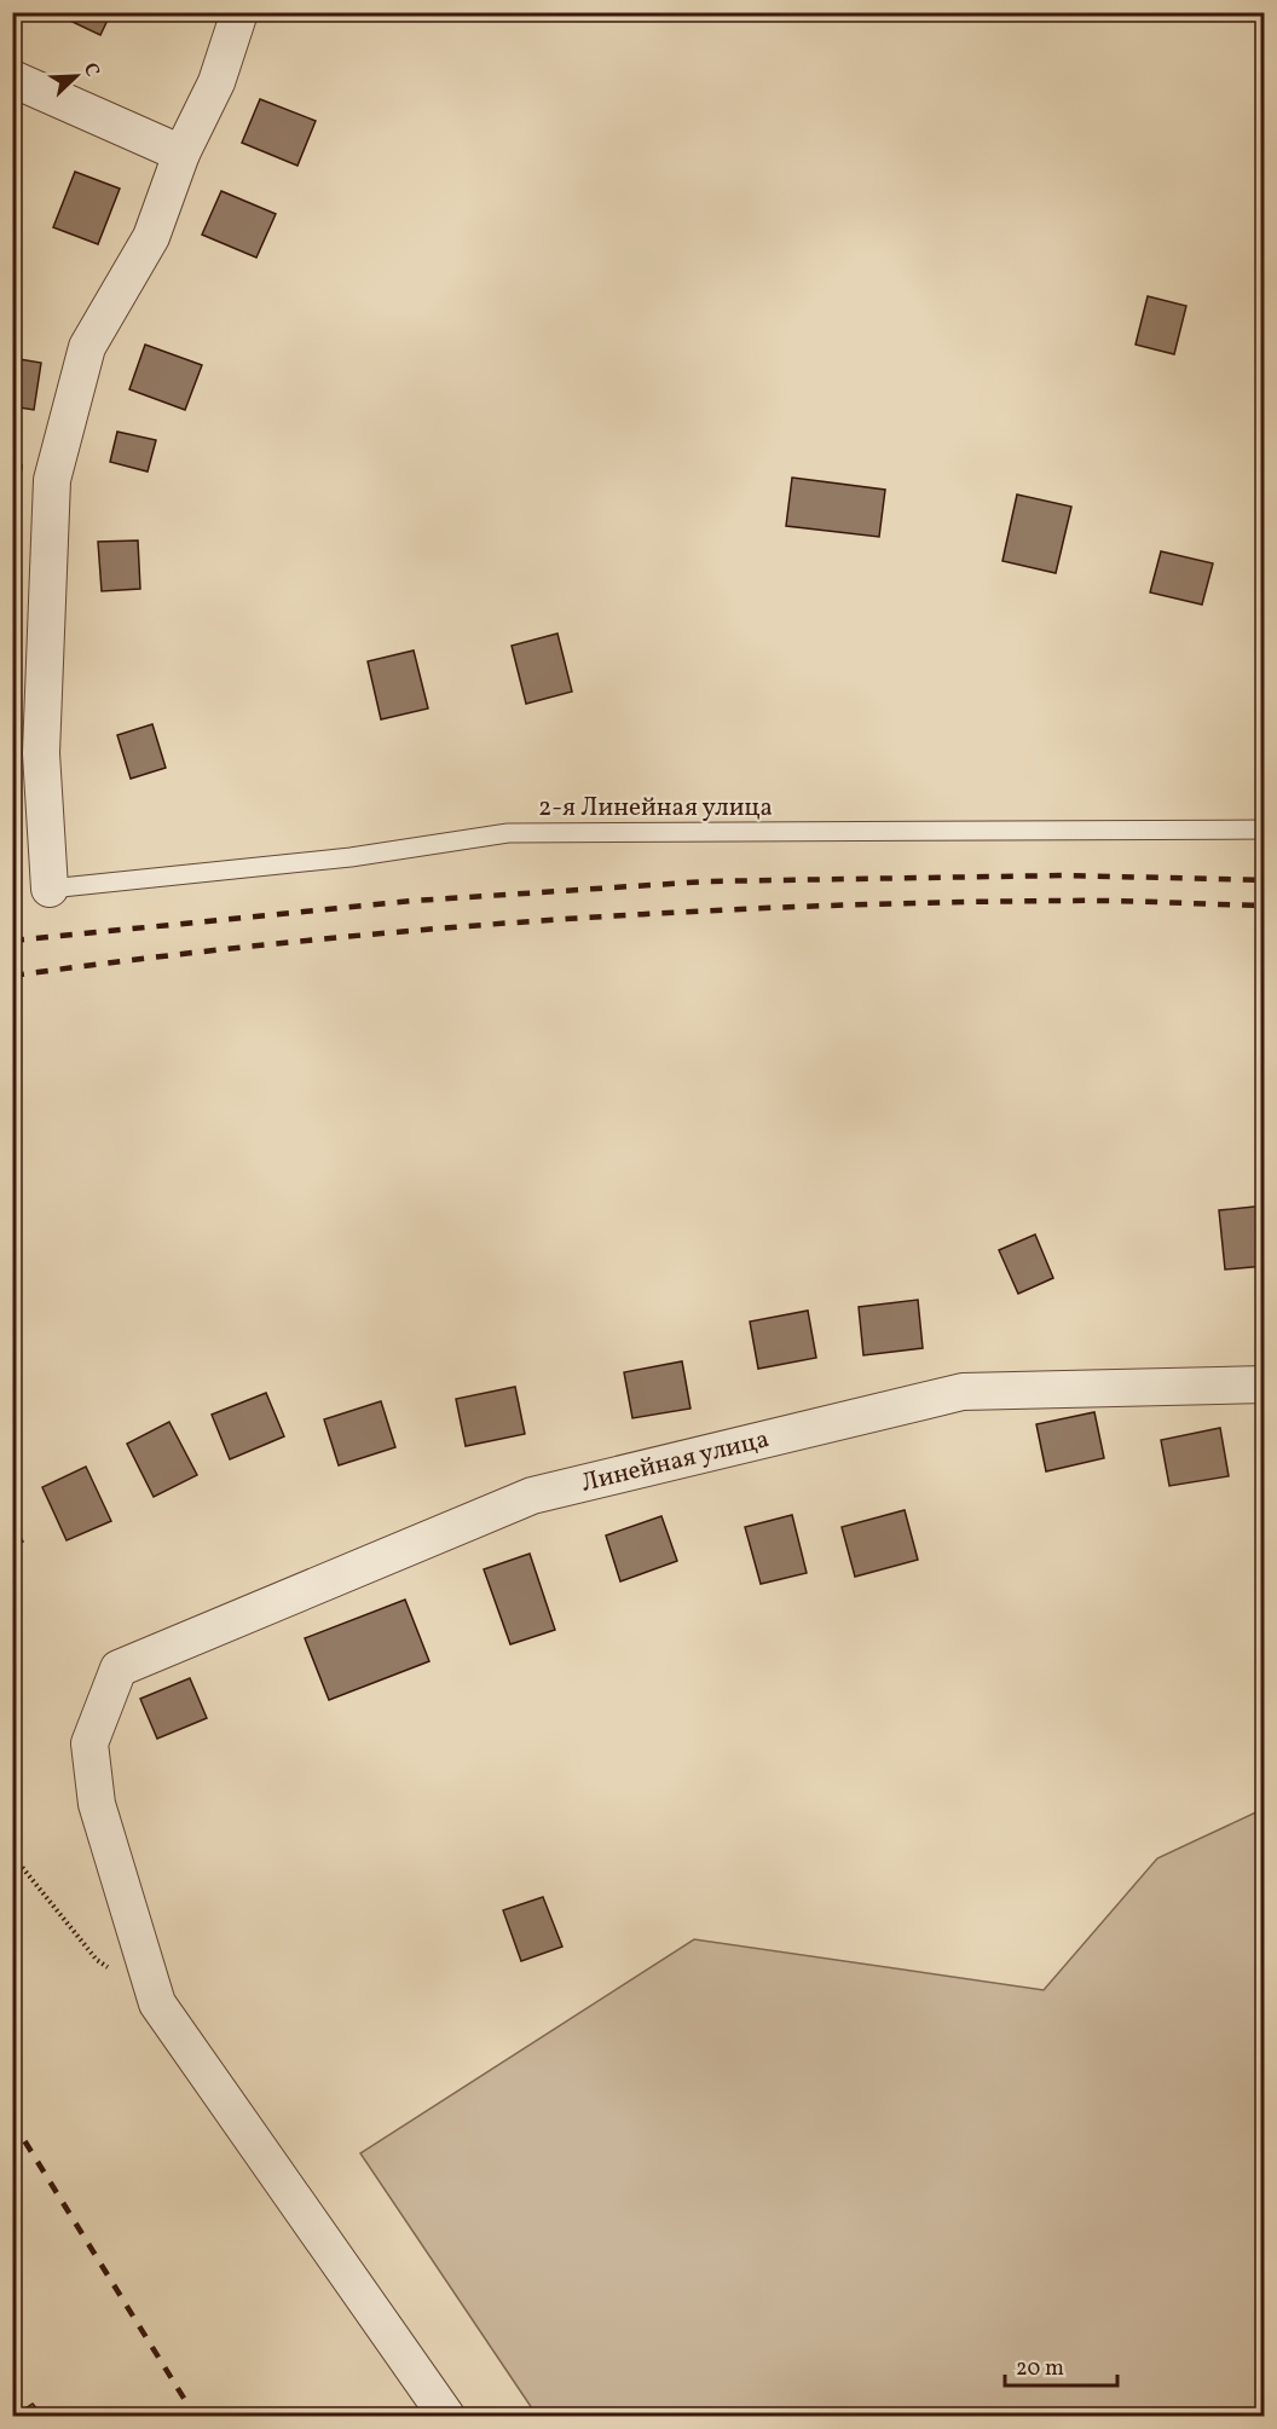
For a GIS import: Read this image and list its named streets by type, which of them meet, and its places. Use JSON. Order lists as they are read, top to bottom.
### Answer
{
  "streets": {
    "street": ["Линейная улица"],
    "lane": ["2-я Линейная улица"]
  },
  "scale_bar": "20 m",
  "north": "top right"
}
